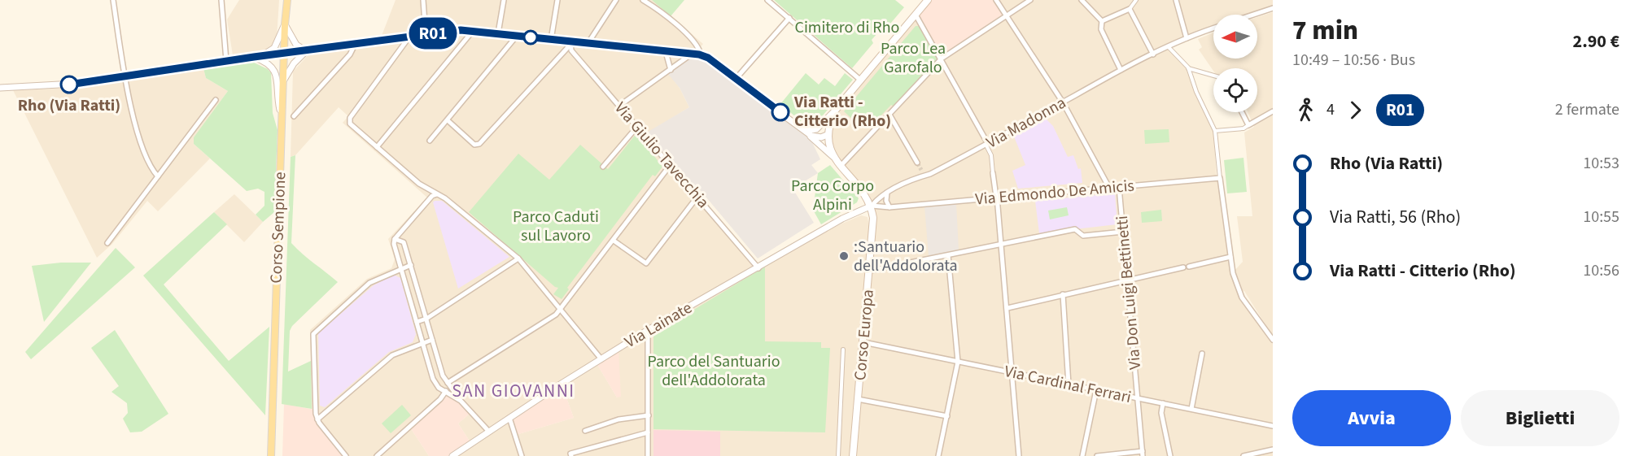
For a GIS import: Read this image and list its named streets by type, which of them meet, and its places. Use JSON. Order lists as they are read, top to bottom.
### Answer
{
  "streets": {
    "main road": ["Corso Sempione", "Corso Europa"],
    "street": [
      "Via Madonna",
      "Via Giulio Tavecchia",
      "Via Edmondo De Amicis",
      "Via Don Luigi Bettinetti",
      "Via Lainate",
      "Via Cardinal Ferrari"
    ]
  },
  "crossings": [
    ["Via Madonna", "Via Edmondo De Amicis"],
    ["Via Madonna", "Via Lainate"],
    ["Via Madonna", "Corso Europa"],
    ["Via Giulio Tavecchia", "Via Lainate"],
    ["Via Edmondo De Amicis", "Via Don Luigi Bettinetti"],
    ["Via Edmondo De Amicis", "Via Lainate"],
    ["Via Edmondo De Amicis", "Corso Europa"],
    ["Via Don Luigi Bettinetti", "Via Cardinal Ferrari"],
    ["Via Lainate", "Corso Europa"],
    ["Corso Europa", "Via Cardinal Ferrari"]
  ],
  "districts": ["SAN GIOVANNI"],
  "parks": [
    "Cimitero di Rho",
    "Parco Lea Garofalo",
    "Parco Corpo Alpini",
    "Parco Caduti sul Lavoro",
    "Parco del Santuario dell'Addolorata"
  ],
  "places": ["Rho (Via Ratti)", "Via Ratti - Citterio (Rho)", ":Santuario dell'Addolorata"],
  "lines": ["bus line R01"],
  "north": "left",
  "page": {
    "on_map": "R01",
    "heading": ["7 min", "10:49 – 10:56 · Bus", "2.90 €"],
    "legs": ["4", "R01", "2 fermate"],
    "list": [
      {
        "name": "Rho (Via Ratti)",
        "value": "10:53"
      },
      {
        "name": "Via Ratti, 56 (Rho)",
        "value": "10:55"
      },
      {
        "name": "Via Ratti - Citterio (Rho)",
        "value": "10:56"
      }
    ],
    "buttons": ["Avvia", "Biglietti"]
  }
}
